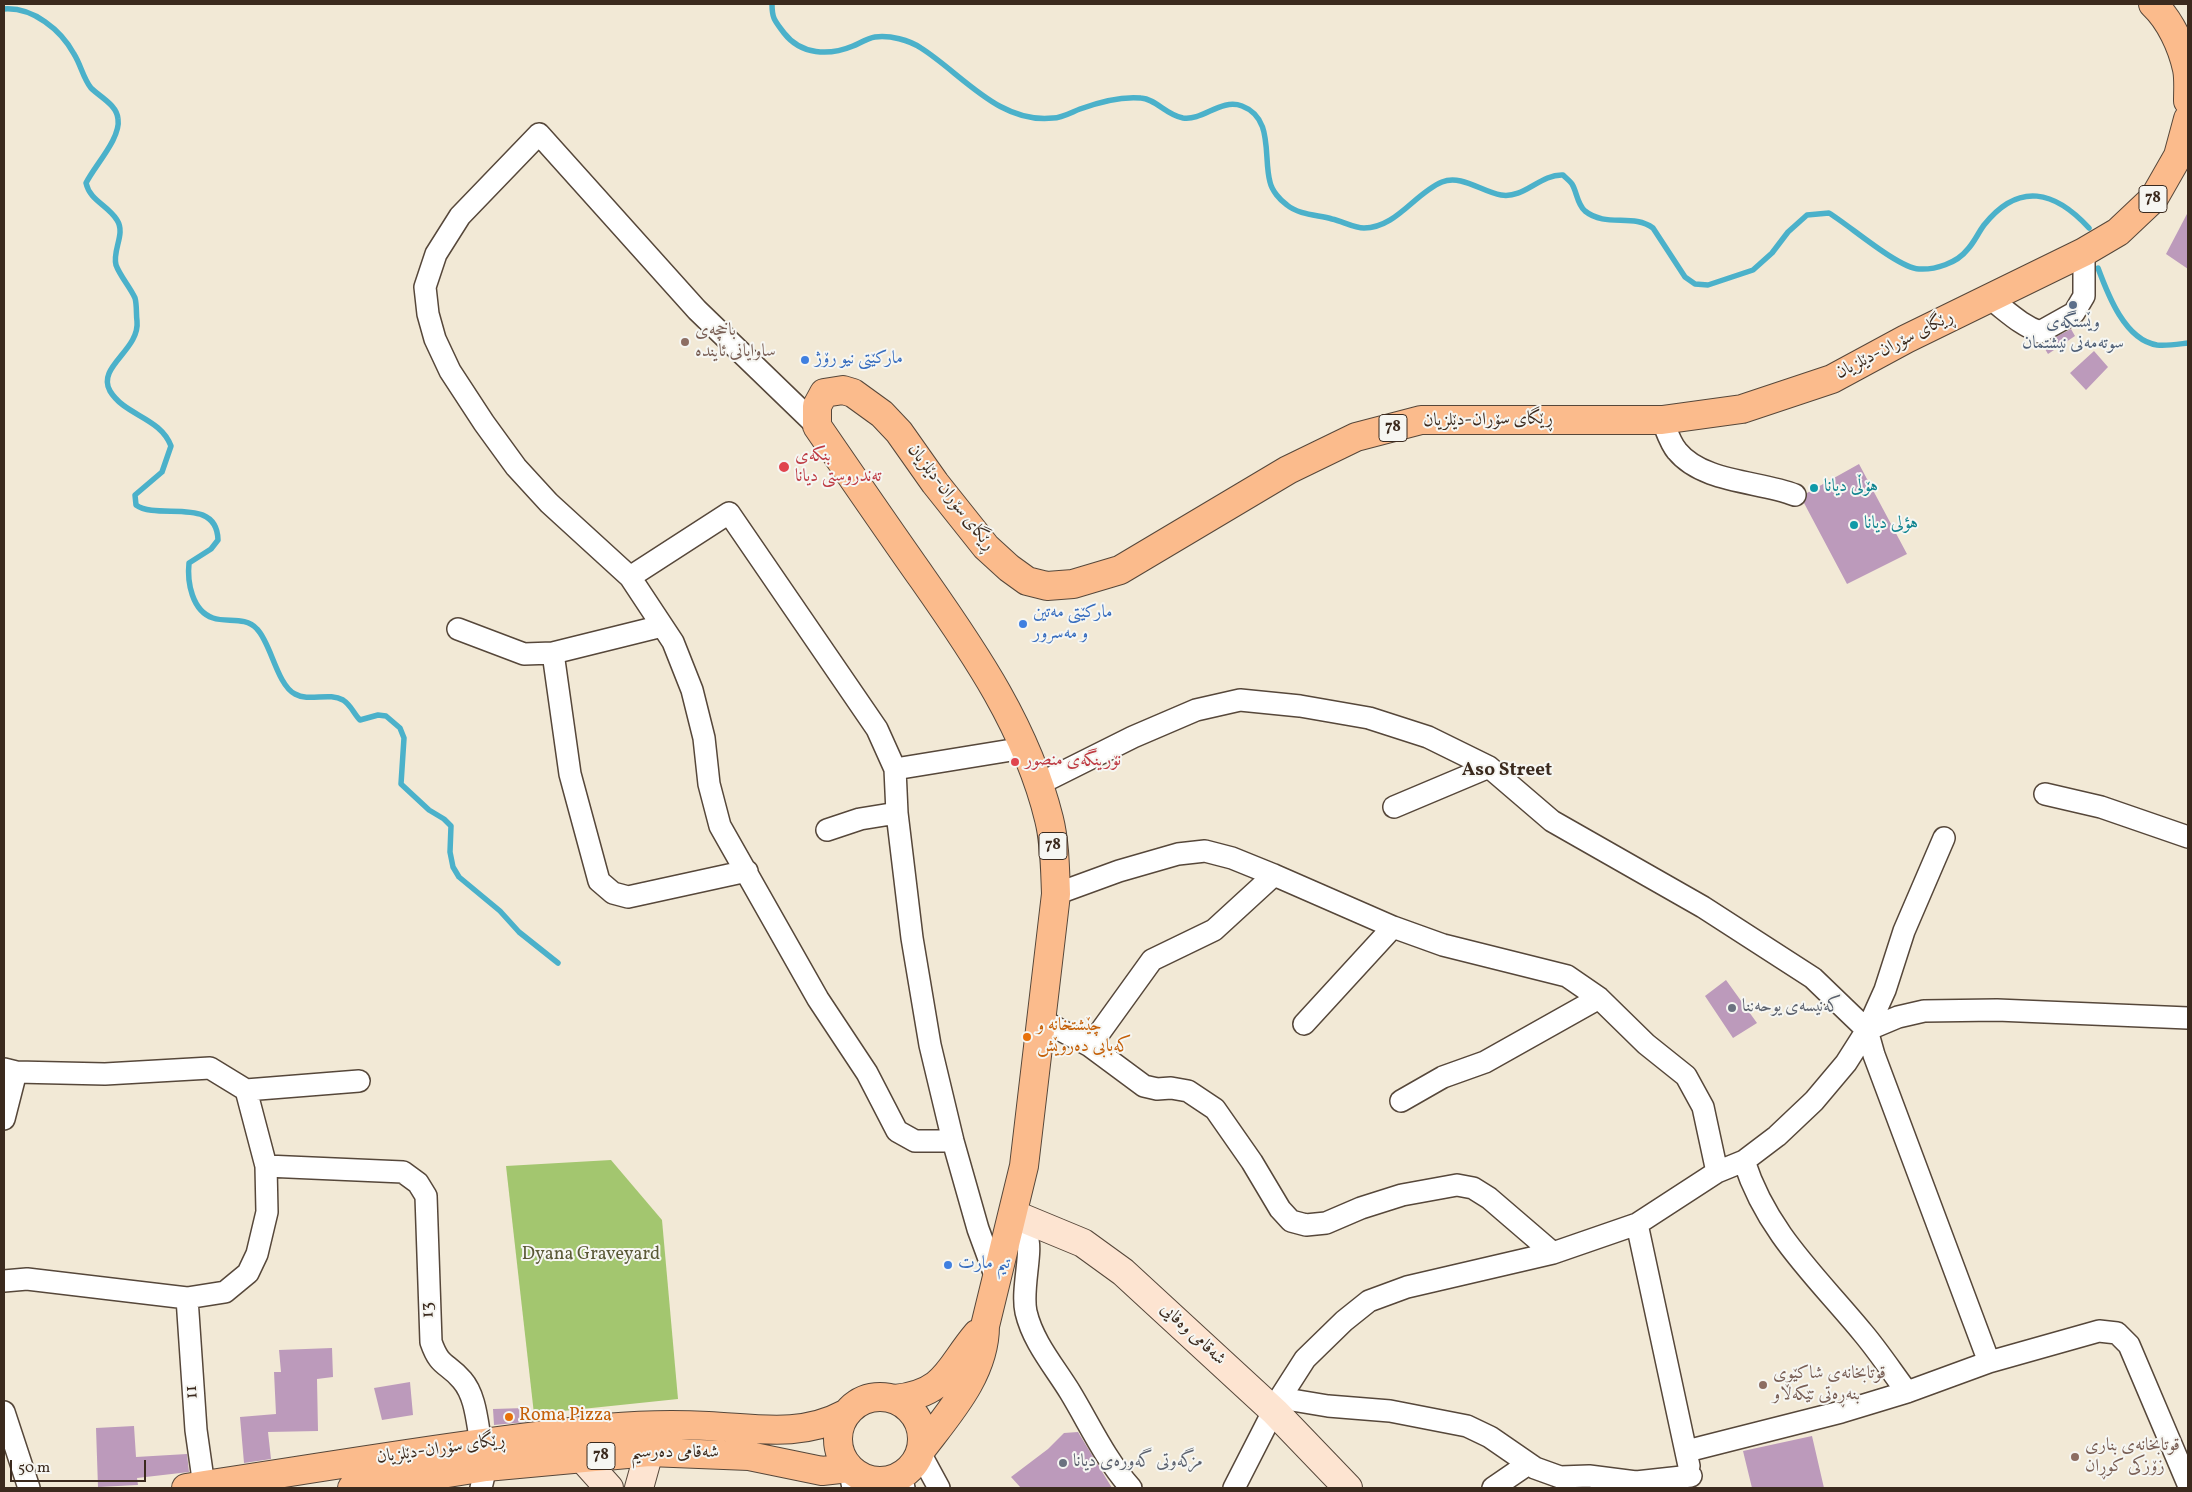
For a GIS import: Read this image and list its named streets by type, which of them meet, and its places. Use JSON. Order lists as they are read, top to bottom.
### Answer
{
  "streets": {
    "main road": ["78", "ڕێگای سۆران-دێلزیان", "شەقامی دەرسیم"],
    "street": ["13", "شەقامی وەفایی", "11"]
  },
  "crossings": [
    ["78", "ڕێگای سۆران-دێلزیان"],
    ["78", "شەقامی وەفایی"],
    ["ڕێگای سۆران-دێلزیان", "13"],
    ["ڕێگای سۆران-دێلزیان", "11"],
    ["ڕێگای سۆران-دێلزیان", "شەقامی دەرسیم"],
    ["13", "شەقامی دەرسیم"]
  ],
  "districts": ["Aso Street"],
  "parks": ["Dyana Graveyard"],
  "places": [
    "وێستگەی سوتەمەنی نیشتمان",
    "باخچەی ساوایانی ئایندە",
    "مارکێتی نیو رۆژ",
    "بنکەی تەندروستی دیانا",
    "هۆڵی دیانا",
    "هؤلى ديانا",
    "مارکێتی مەتین و مەسرور",
    "نۆرینگه‌ی منصور",
    "کەنیسەی یوحەننا",
    "چێشتخانە و کەبابی دەروێش",
    "تیم مارت",
    "قوتابخانەی شاکێوی بنەڕەتی تێکەڵاو",
    "Roma Pizza",
    "قوتابخانەی بناری زۆزکی کوڕان",
    "مزگەوتی گەورەی دیانا"
  ],
  "scale_bar": "50 m"
}
